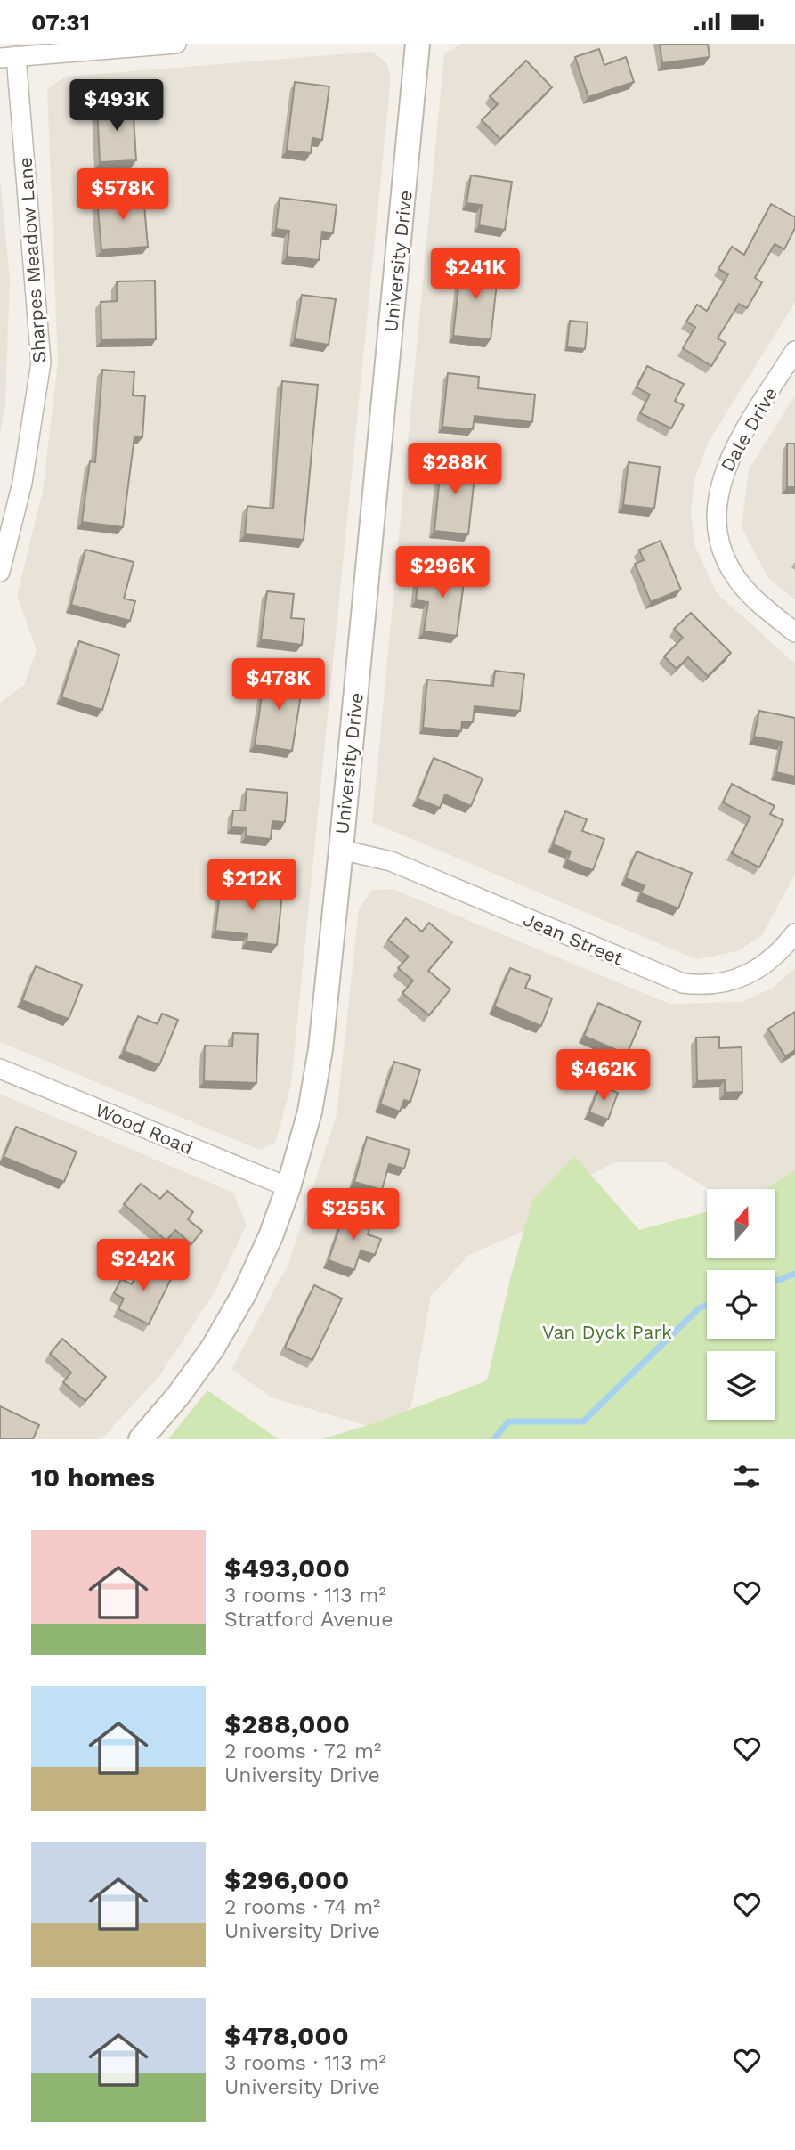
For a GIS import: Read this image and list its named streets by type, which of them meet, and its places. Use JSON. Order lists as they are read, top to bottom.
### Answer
{
  "streets": {
    "street": [
      "Sharpes Meadow Lane",
      "University Drive",
      "Dale Drive",
      "Jean Street",
      "Wood Road"
    ]
  },
  "crossings": [
    ["University Drive", "Jean Street"],
    ["University Drive", "Wood Road"]
  ],
  "parks": ["Van Dyck Park"],
  "north": "top",
  "page": {
    "status": "07:31",
    "price": [
      "$493K",
      "$578K",
      "$241K",
      "$288K",
      "$296K",
      "$478K",
      "$212K",
      "$462K",
      "$255K",
      "$242K"
    ],
    "heading": "10 homes",
    "list": [
      {
        "name": "$493,000",
        "note": "3 rooms · 113 m² · Stratford Avenue"
      },
      {
        "name": "$288,000",
        "note": "2 rooms · 72 m² · University Drive"
      },
      {
        "name": "$296,000",
        "note": "2 rooms · 74 m² · University Drive"
      },
      {
        "name": "$478,000",
        "note": "3 rooms · 113 m² · University Drive"
      }
    ]
  }
}
